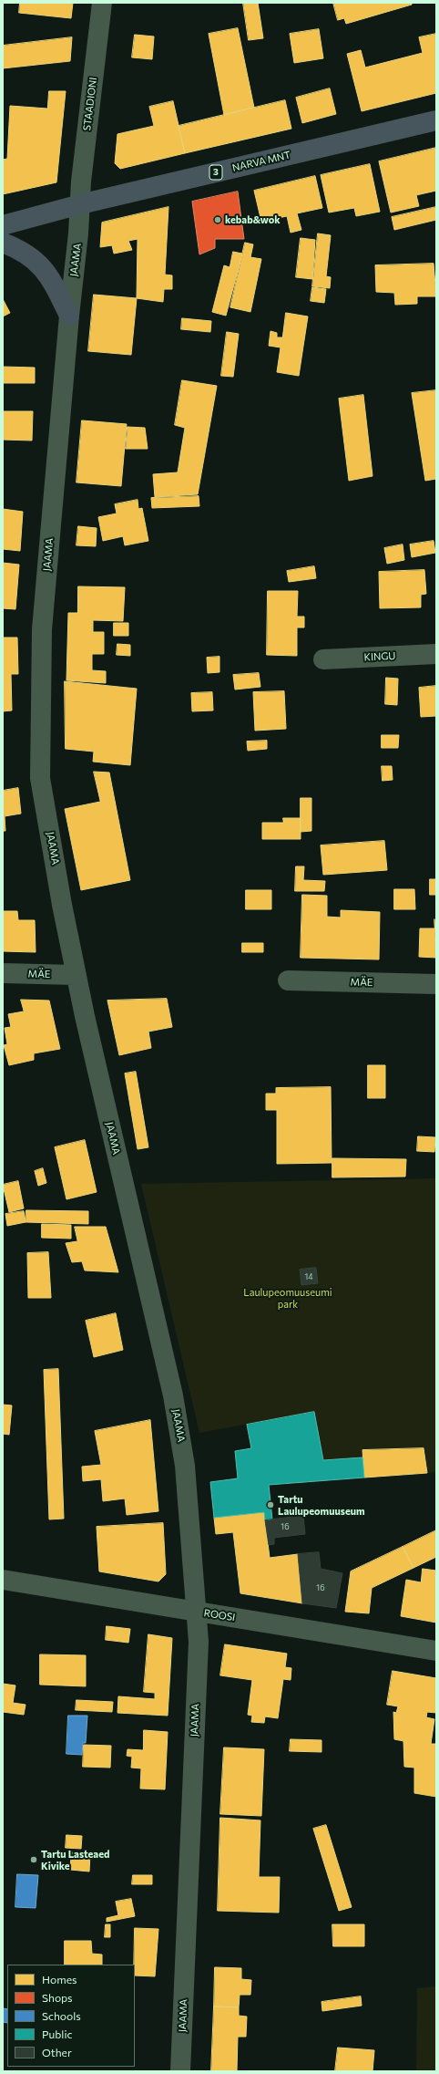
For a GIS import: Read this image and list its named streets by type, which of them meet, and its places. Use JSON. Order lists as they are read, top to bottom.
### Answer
{
  "streets": {
    "highway": ["NARVA MNT", "3"],
    "street": [
      "STAADIONI",
      "JAAMA",
      "KINGU",
      "MÄE",
      "ROOSI"
    ]
  },
  "crossings": [
    ["STAADIONI", "NARVA MNT"],
    ["STAADIONI", "JAAMA"],
    ["NARVA MNT", "JAAMA"],
    ["JAAMA", "MÄE"],
    ["JAAMA", "ROOSI"]
  ],
  "parks": ["Laulupeomuuseumi park"],
  "places": ["kebab&wok", "Tartu Laulupeomuuseum", "Tartu Lasteaed Kivike"],
  "house_numbers": ["14", "16", "16"],
  "legend": [
    "Homes",
    "Shops",
    "Schools",
    "Public",
    "Other"
  ]
}
